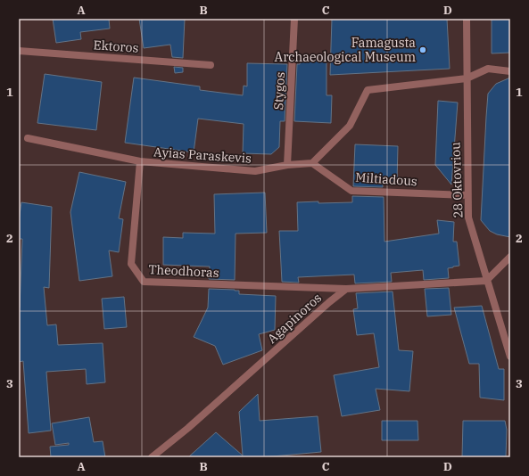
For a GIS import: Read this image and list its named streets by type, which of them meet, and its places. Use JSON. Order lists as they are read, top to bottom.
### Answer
{
  "streets": {
    "street": [
      "Ektoros",
      "Stygos",
      "Ayias Paraskevis",
      "Miltiadous",
      "28 Oktovriou",
      "Theodhoras",
      "Agapinoros"
    ]
  },
  "crossings": [
    ["Stygos", "Ayias Paraskevis"],
    ["Ayias Paraskevis", "Miltiadous"],
    ["Ayias Paraskevis", "Theodhoras"],
    ["Miltiadous", "28 Oktovriou"],
    ["Theodhoras", "Agapinoros"]
  ],
  "places": ["Famagusta Archaeological Museum"],
  "grid": {
    "columns": [
      "A",
      "B",
      "C",
      "D"
    ],
    "rows": ["1", "2", "3"]
  }
}
